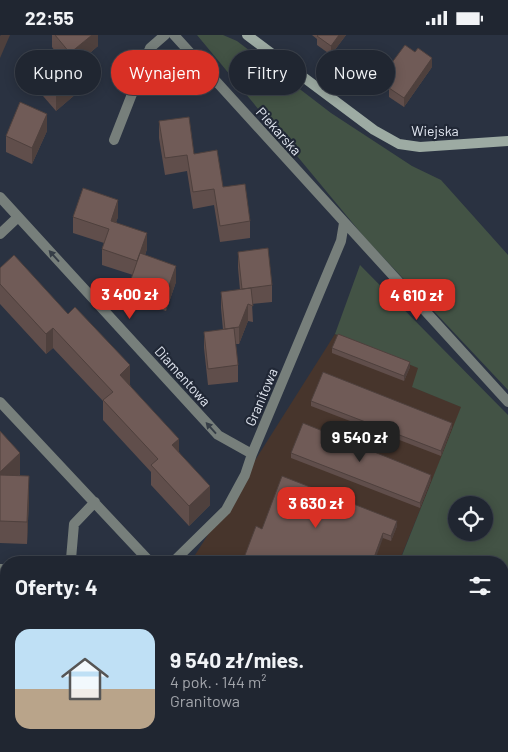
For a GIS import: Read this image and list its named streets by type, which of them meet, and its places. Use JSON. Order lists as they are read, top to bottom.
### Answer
{
  "streets": {
    "street": [
      "Wiejska",
      "Piekarska",
      "Diamentowa",
      "Granitowa"
    ]
  },
  "crossings": [
    ["Piekarska", "Granitowa"],
    ["Diamentowa", "Granitowa"]
  ],
  "one_way": ["Diamentowa"],
  "page": {
    "status": "22:55",
    "chip": [
      "Kupno",
      "Wynajem",
      "Filtry",
      "Nowe"
    ],
    "price": [
      "3 400 zł",
      "4 610 zł",
      "9 540 zł",
      "3 630 zł"
    ],
    "heading": "Oferty: 4",
    "list": [
      {
        "name": "9 540 zł/mies.",
        "note": "4 pok. · 144 m² · Granitowa"
      }
    ]
  }
}
